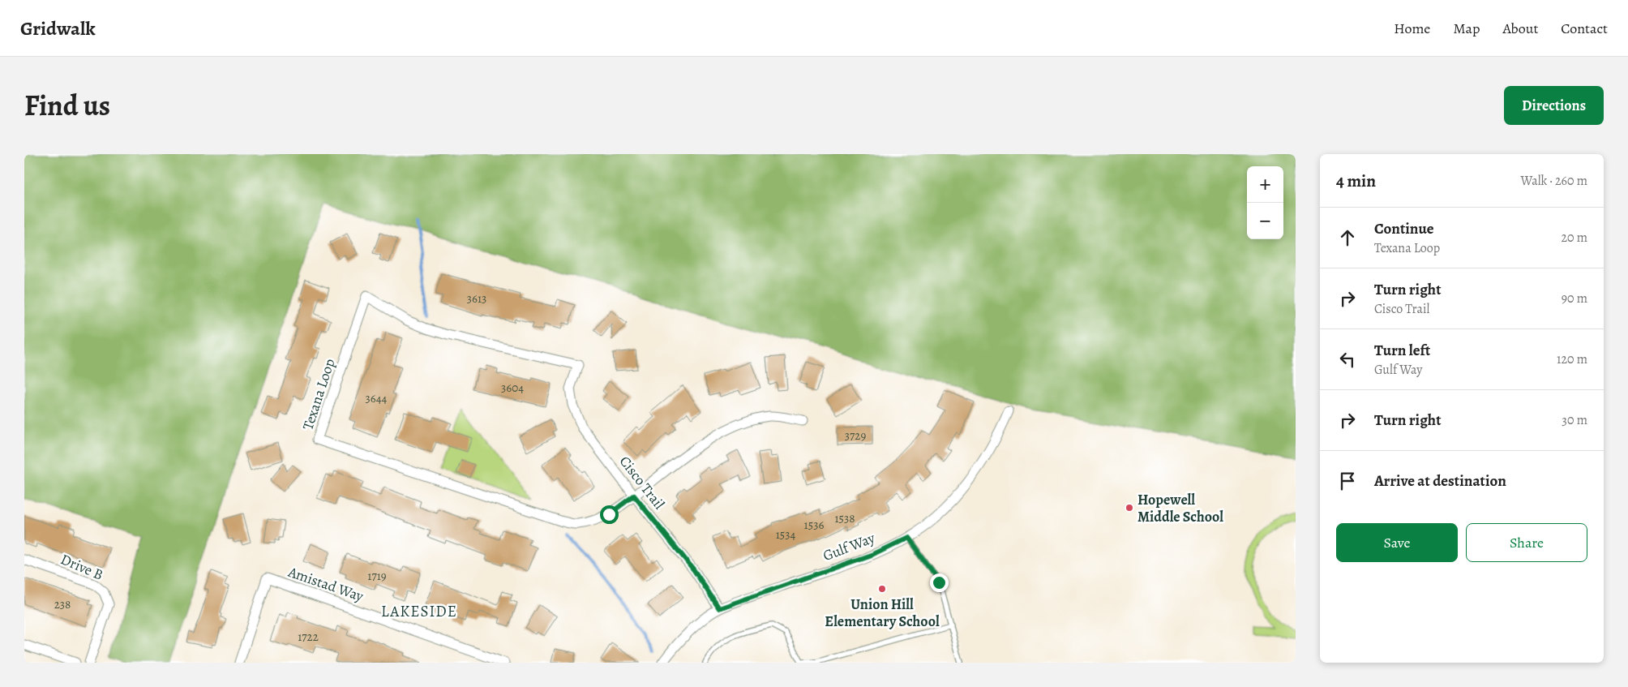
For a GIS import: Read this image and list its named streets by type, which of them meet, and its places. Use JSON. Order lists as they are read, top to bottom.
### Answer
{
  "streets": {
    "street": [
      "Texana Loop",
      "Cisco Trail",
      "Gulf Way",
      "Drive B",
      "Amistad Way"
    ]
  },
  "crossings": [
    ["Texana Loop", "Cisco Trail"],
    ["Cisco Trail", "Gulf Way"]
  ],
  "districts": ["LAKESIDE"],
  "places": ["Hopewell Middle School", "Union Hill Elementary School"],
  "house_numbers": [
    "3613",
    "3604",
    "3644",
    "3729",
    "1538",
    "1536",
    "1534",
    "1719",
    "238",
    "1722"
  ],
  "page": {
    "header": "Gridwalk",
    "nav": [
      "Home",
      "Map",
      "About",
      "Contact"
    ],
    "title": "Find us",
    "buttons": [
      "Directions",
      ["Save", "Share"]
    ],
    "heading": ["4 min", "Walk · 260 m"],
    "map_buttons": ["+", "−"],
    "list": [
      ["Continue", "Texana Loop", "20 m"],
      ["Turn right", "Cisco Trail", "90 m"],
      ["Turn left", "Gulf Way", "120 m"],
      ["Turn right", "30 m"],
      "Arrive at destination"
    ]
  }
}
